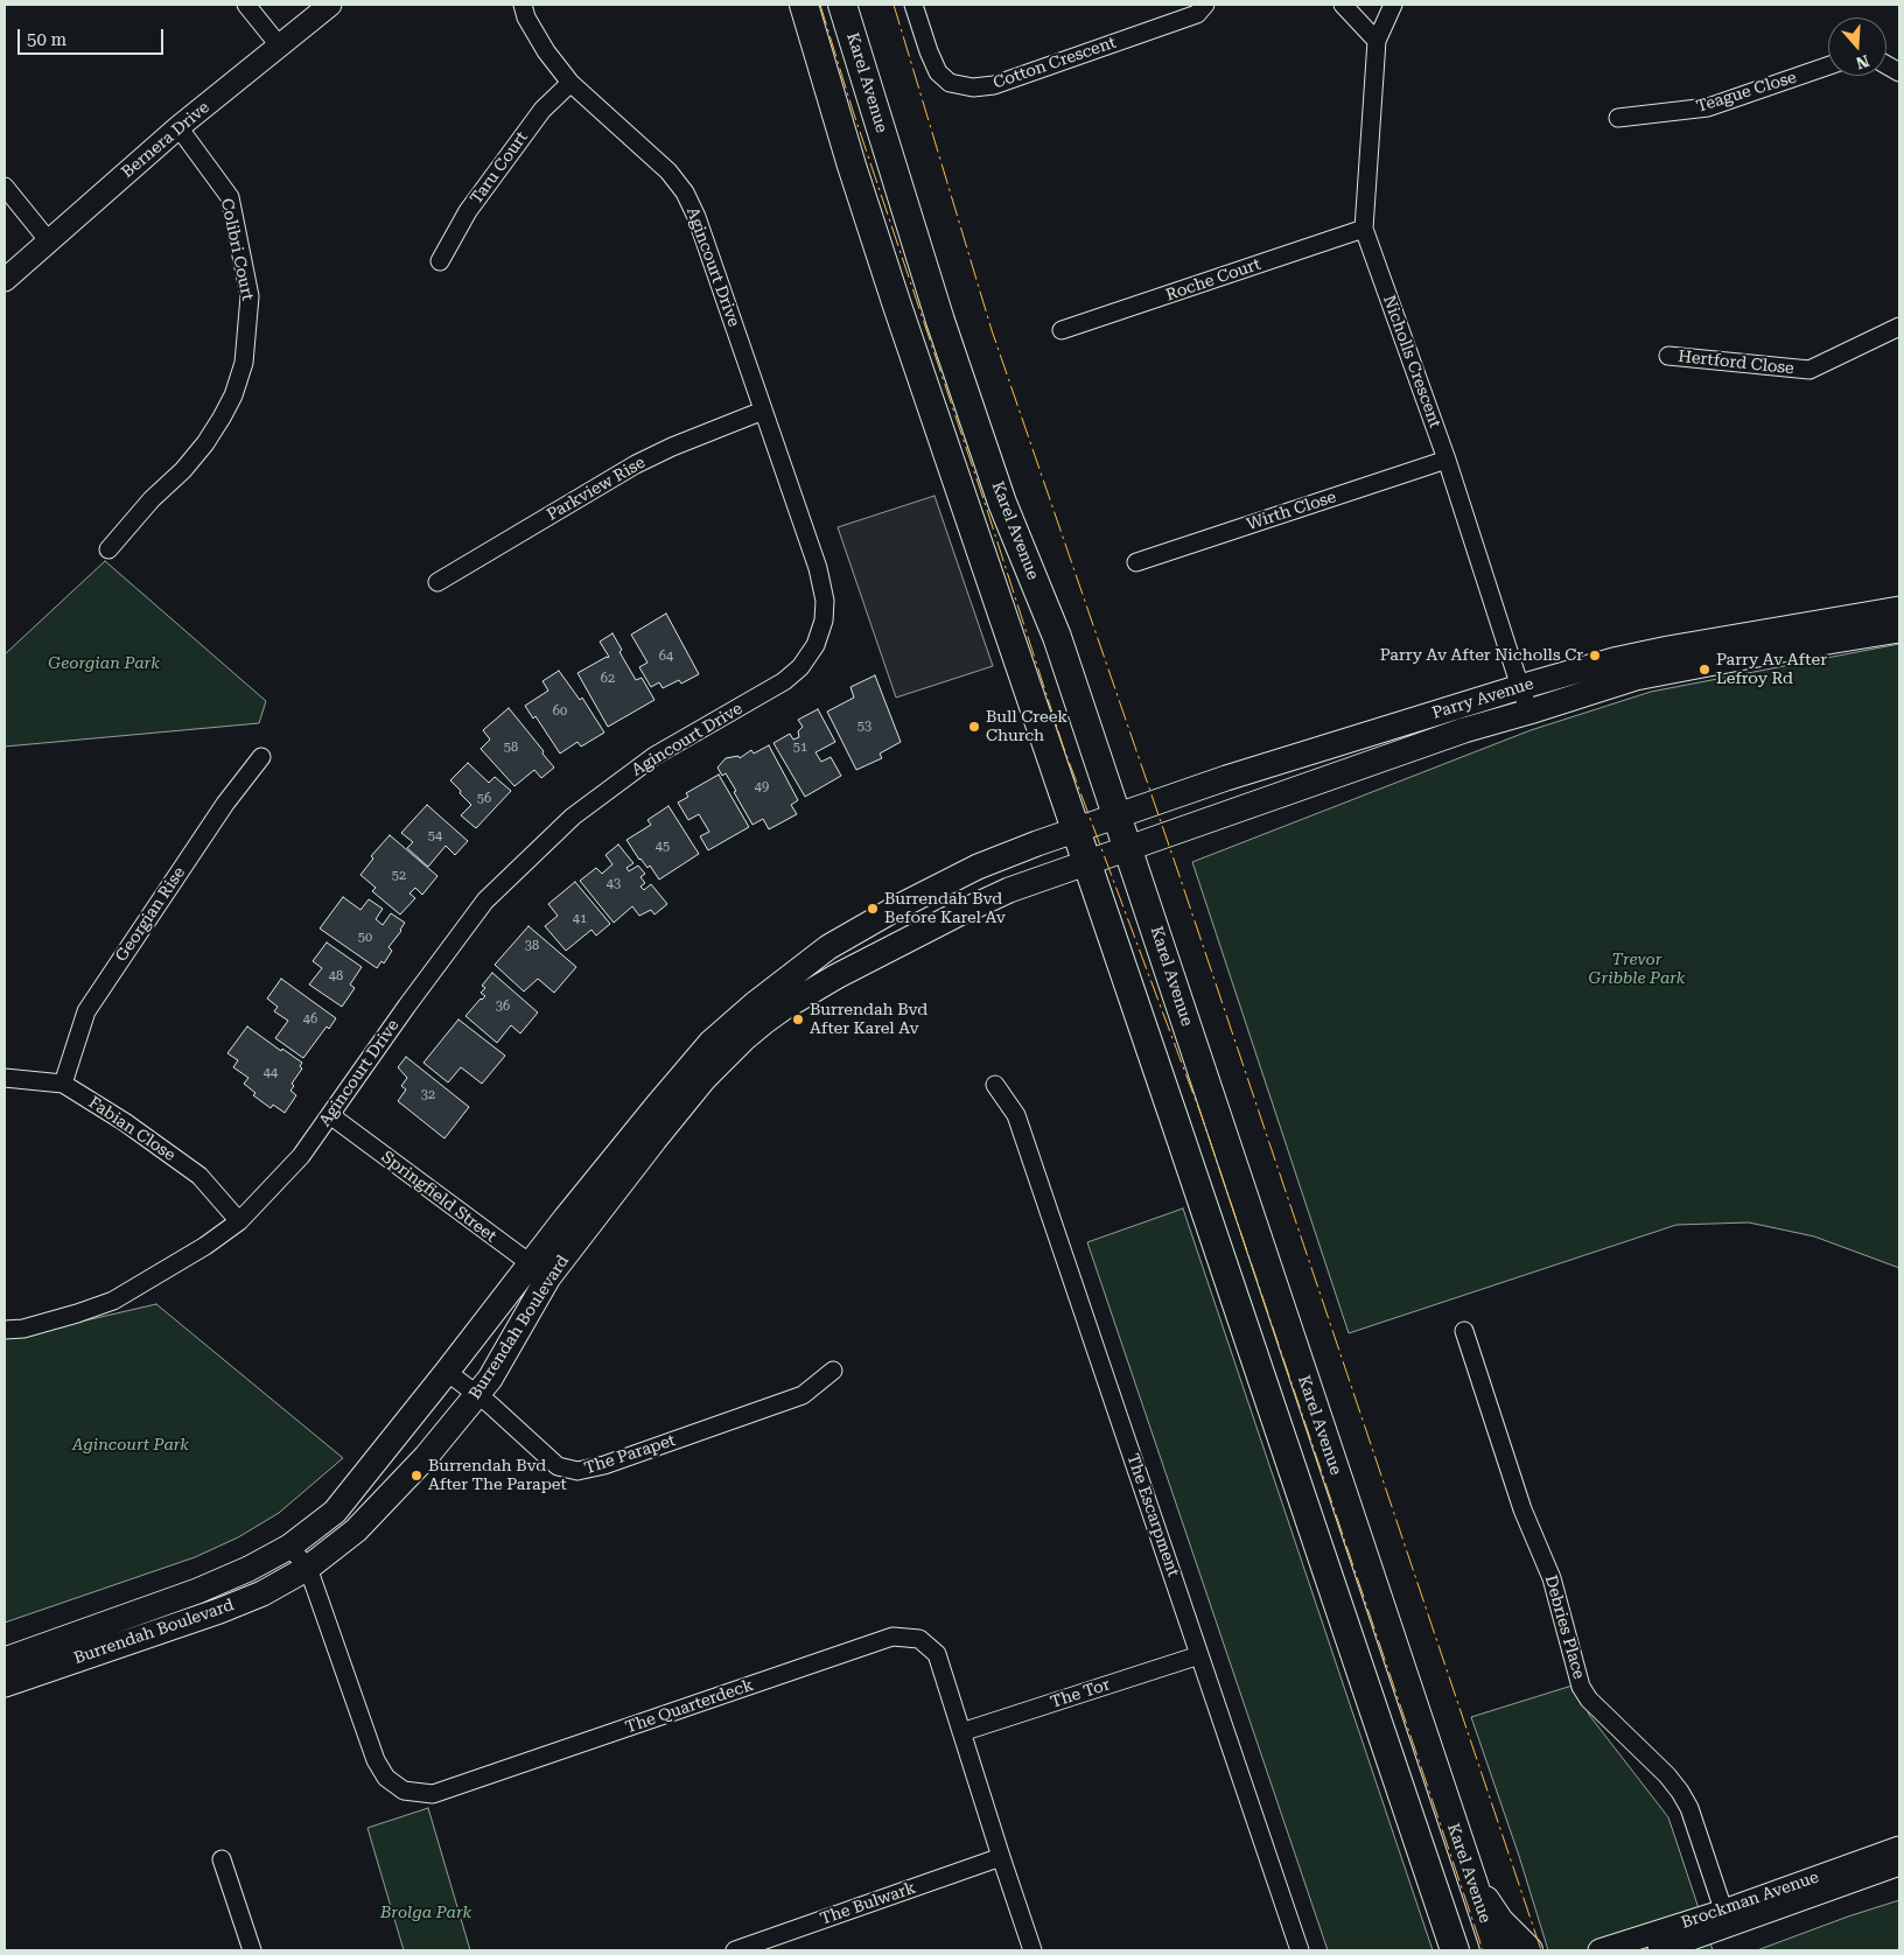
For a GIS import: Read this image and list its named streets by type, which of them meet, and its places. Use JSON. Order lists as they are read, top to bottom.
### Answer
{
  "streets": {
    "main road": ["Karel Avenue", "Parry Avenue", "Burrendah Boulevard"],
    "street": [
      "Cotton Crescent",
      "Teague Close",
      "Bernera Drive",
      "Taru Court",
      "Colibri Court",
      "Agincourt Drive",
      "Roche Court",
      "Nicholls Crescent",
      "Hertford Close",
      "Parkview Rise",
      "Wirth Close",
      "Georgian Rise",
      "Fabian Close",
      "Springfield Street",
      "The Parapet",
      "The Escarpment",
      "Debries Place",
      "The Tor",
      "The Quarterdeck",
      "Brockman Avenue",
      "The Bulwark"
    ]
  },
  "crossings": [
    ["Karel Avenue", "Parry Avenue"],
    ["Bernera Drive", "Colibri Court"],
    ["Taru Court", "Agincourt Drive"],
    ["Agincourt Drive", "Parkview Rise"],
    ["Agincourt Drive", "Fabian Close"],
    ["Agincourt Drive", "Springfield Street"],
    ["Roche Court", "Nicholls Crescent"],
    ["Nicholls Crescent", "Wirth Close"],
    ["Nicholls Crescent", "Parry Avenue"],
    ["Parry Avenue", "Burrendah Boulevard"],
    ["Georgian Rise", "Fabian Close"],
    ["Springfield Street", "Burrendah Boulevard"],
    ["Burrendah Boulevard", "The Parapet"],
    ["Burrendah Boulevard", "The Quarterdeck"],
    ["The Escarpment", "The Tor"],
    ["Debries Place", "Brockman Avenue"],
    ["The Tor", "The Quarterdeck"],
    ["The Quarterdeck", "The Bulwark"]
  ],
  "parks": [
    "Georgian Park",
    "Trevor Gribble Park",
    "Agincourt Park",
    "Brolga Park"
  ],
  "places": [
    "Parry Av After Nicholls Cr",
    "Parry Av After Lefroy Rd",
    "Bull Creek Church",
    "Burrendah Bvd Before Karel Av",
    "Burrendah Bvd After Karel Av",
    "Burrendah Bvd After The Parapet"
  ],
  "house_numbers": [
    "64",
    "62",
    "60",
    "53",
    "58",
    "51",
    "49",
    "56",
    "54",
    "45",
    "52",
    "43",
    "41",
    "50",
    "38",
    "48",
    "36",
    "46",
    "44",
    "32"
  ],
  "scale_bar": "50 m",
  "north": "bottom"
}
